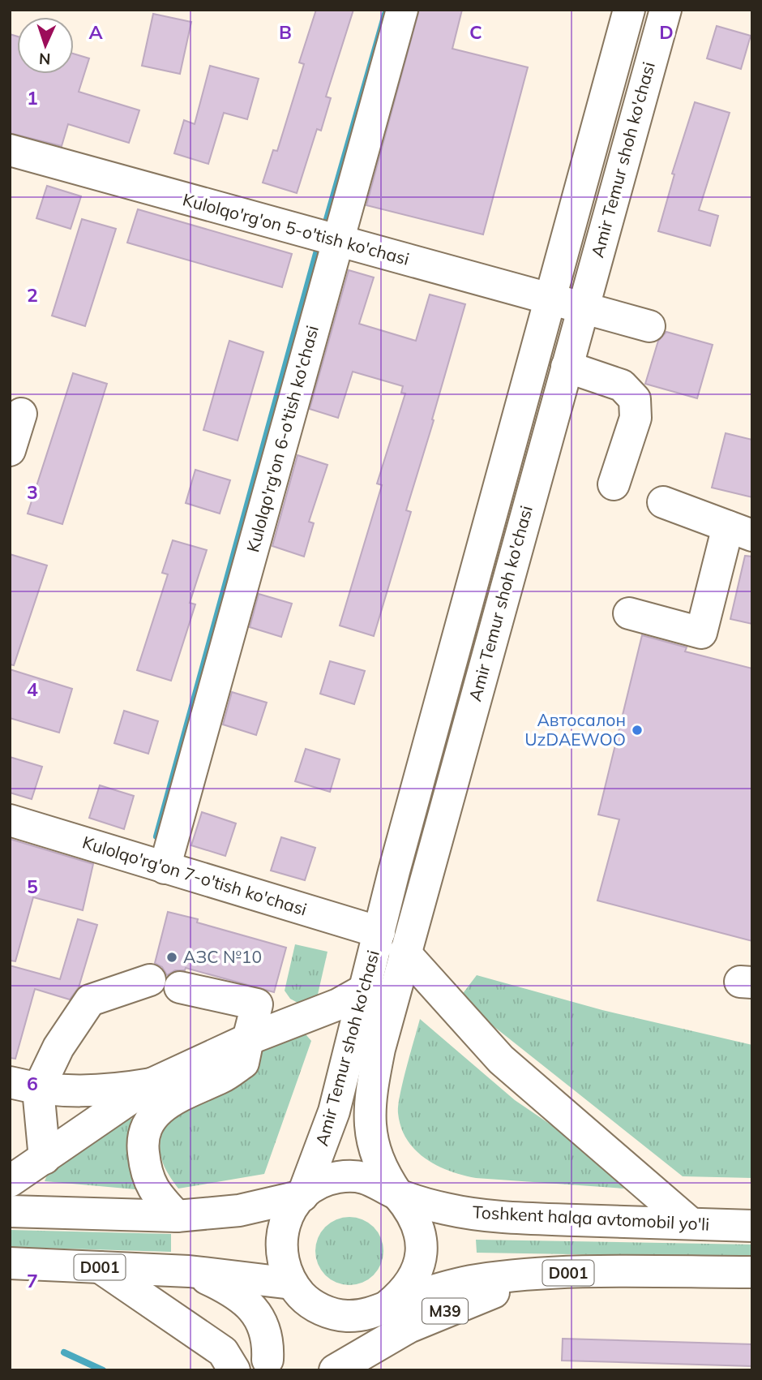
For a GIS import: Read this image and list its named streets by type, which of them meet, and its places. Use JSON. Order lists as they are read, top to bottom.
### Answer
{
  "streets": {
    "main road": [
      "Amir Temur shoh ko'chasi",
      "Kulolqo'rg'on 5-o'tish ko'chasi",
      "Kulolqo'rg'on 6-o'tish ko'chasi",
      "Kulolqo'rg'on 7-o'tish ko'chasi",
      "Toshkent halqa avtomobil yo'li",
      "D001",
      "M39"
    ]
  },
  "crossings": [
    ["Amir Temur shoh ko'chasi", "Kulolqo'rg'on 5-o'tish ko'chasi"],
    ["Amir Temur shoh ko'chasi", "Kulolqo'rg'on 7-o'tish ko'chasi"],
    ["Amir Temur shoh ko'chasi", "Toshkent halqa avtomobil yo'li"],
    ["Amir Temur shoh ko'chasi", "D001"],
    ["Amir Temur shoh ko'chasi", "M39"],
    ["Kulolqo'rg'on 5-o'tish ko'chasi", "Kulolqo'rg'on 6-o'tish ko'chasi"],
    ["Kulolqo'rg'on 6-o'tish ko'chasi", "Kulolqo'rg'on 7-o'tish ko'chasi"],
    ["Toshkent halqa avtomobil yo'li", "D001"],
    ["Toshkent halqa avtomobil yo'li", "M39"],
    ["D001", "M39"]
  ],
  "places": ["Автосалон UzDAEWOO", "АЗС №10"],
  "north": "bottom",
  "grid": {
    "columns": [
      "A",
      "B",
      "C",
      "D"
    ],
    "rows": [
      "1",
      "2",
      "3",
      "4",
      "5",
      "6",
      "7"
    ]
  }
}
